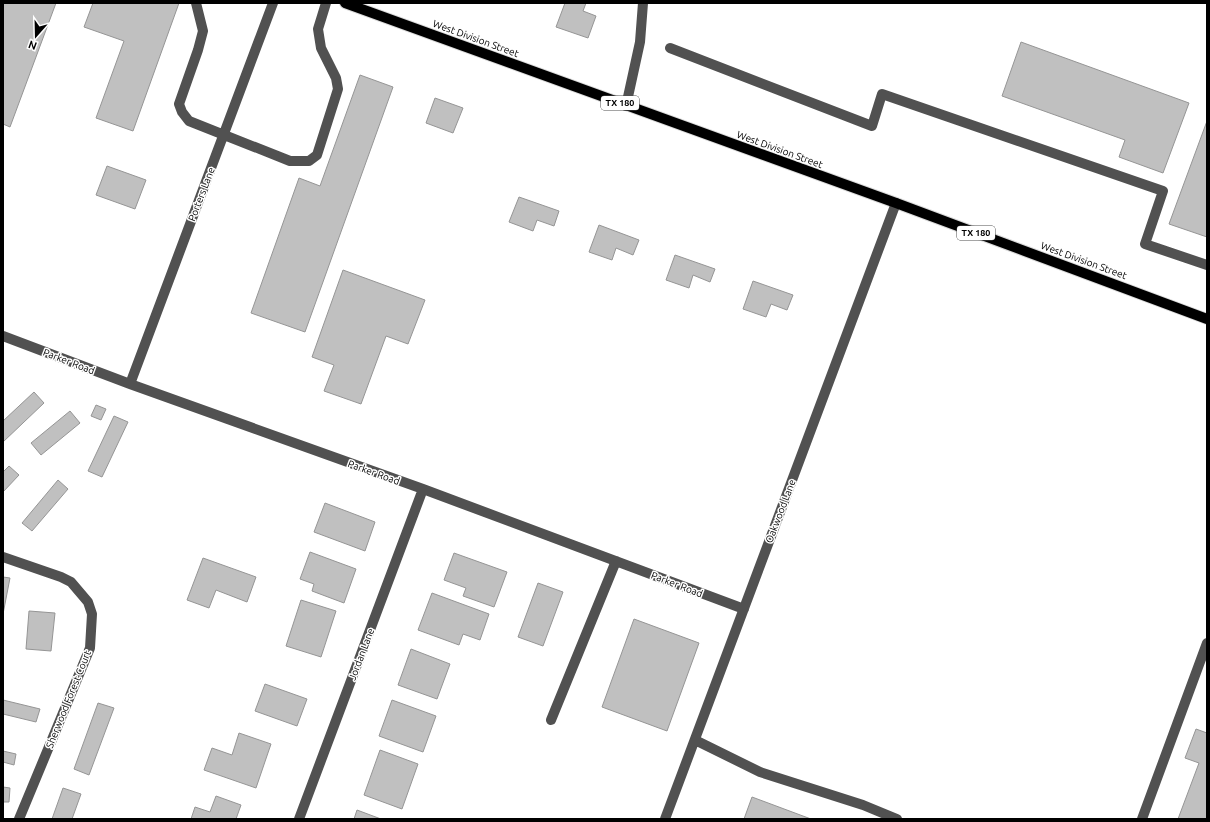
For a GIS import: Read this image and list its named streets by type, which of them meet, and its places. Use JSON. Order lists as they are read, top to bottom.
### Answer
{
  "streets": {
    "main road": ["West Division Street", "TX 180"],
    "street": [
      "Porters Lane",
      "Parker Road",
      "Oakwood Lane",
      "Jordan Lane",
      "Sherwood Forest Court"
    ]
  },
  "crossings": [
    ["West Division Street", "Oakwood Lane"],
    ["Porters Lane", "Parker Road"],
    ["Parker Road", "Oakwood Lane"],
    ["Parker Road", "Jordan Lane"]
  ],
  "north": "bottom"
}
